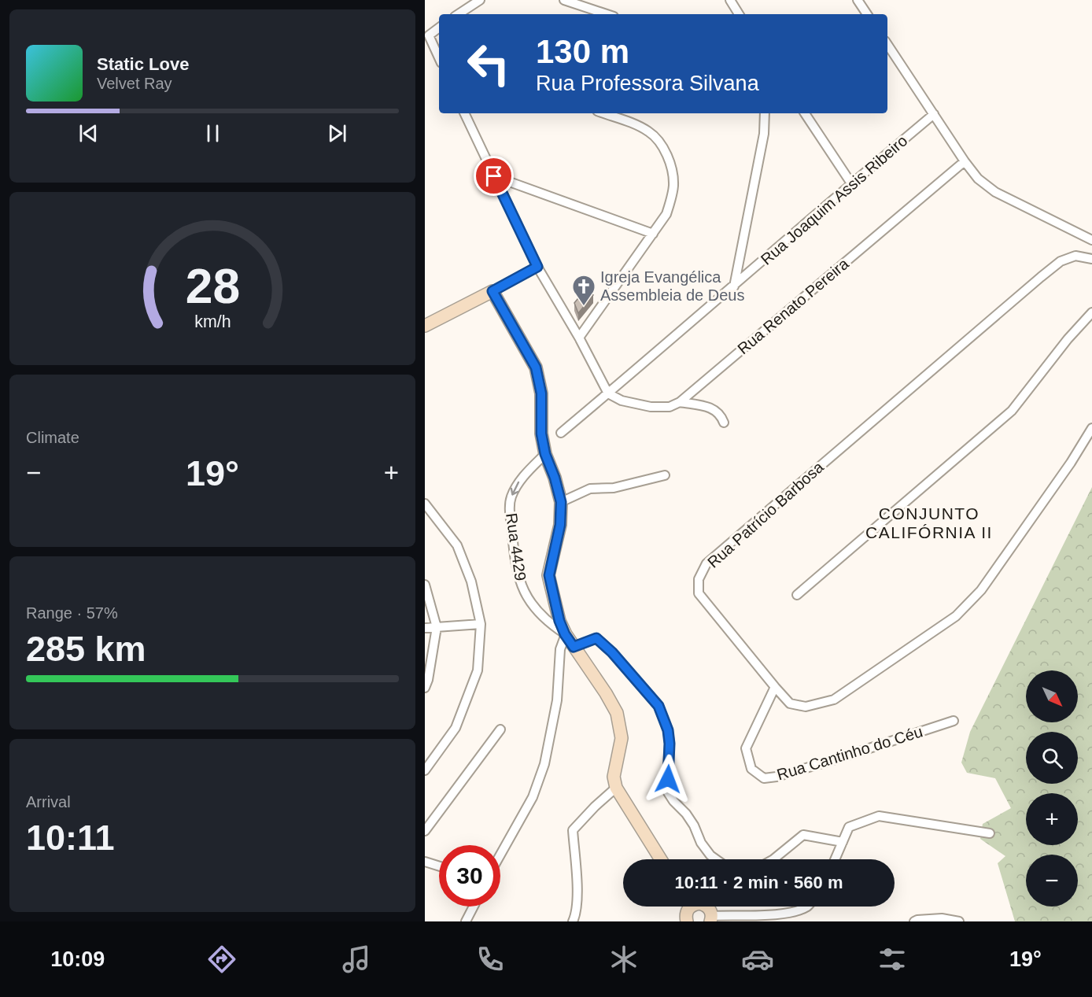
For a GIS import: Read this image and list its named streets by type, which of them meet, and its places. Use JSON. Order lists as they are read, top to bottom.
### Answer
{
  "streets": {
    "street": [
      "Rua Joaquim Assis Ribeiro",
      "Rua Renato Pereira",
      "Rua Patrício Barbosa",
      "Rua 4429",
      "Rua Cantinho do Céu"
    ]
  },
  "crossings": [
    ["Rua Joaquim Assis Ribeiro", "Rua Renato Pereira"],
    ["Rua Patrício Barbosa", "Rua Cantinho do Céu"]
  ],
  "districts": ["CONJUNTO CALIFÓRNIA II"],
  "places": {
    "church": ["Igreja Evangélica Assembleia de Deus"]
  },
  "north": "bottom right",
  "page": {
    "turn": ["130 m", "Rua Professora Silvana"],
    "song": ["Static Love", "Velvet Ray"],
    "tile": [
      "Climate",
      ["Range · 57%", "285 km"],
      ["Arrival", "10:11"]
    ],
    "heat": ["−", "19°", "+"],
    "map_buttons": ["+", "−"],
    "limit": "30",
    "trip": "10:11 · 2 min · 560 m",
    "tabs": ["10:09", "19°"],
    "gauge": ["28", "km/h"]
  }
}
